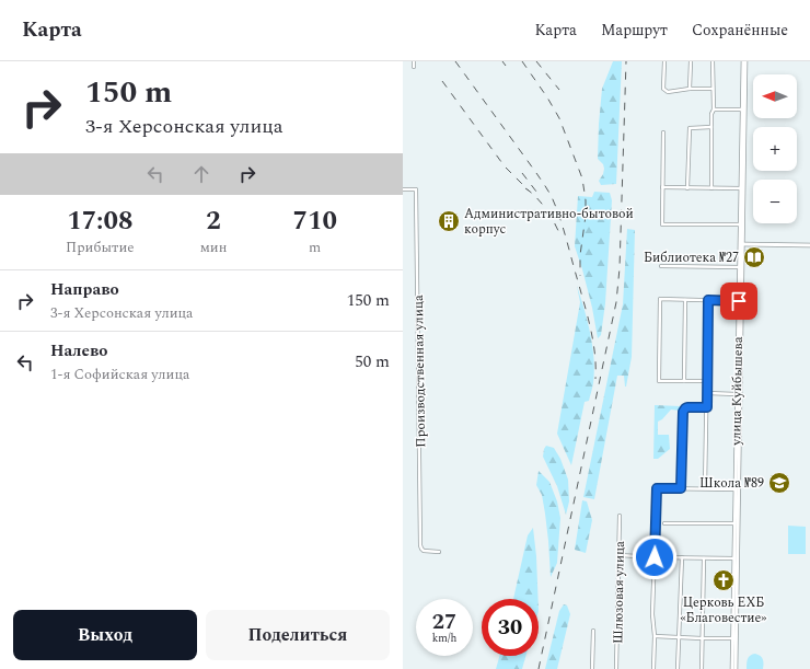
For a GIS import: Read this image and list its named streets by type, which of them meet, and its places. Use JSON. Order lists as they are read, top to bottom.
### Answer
{
  "streets": {
    "main road": ["улица Куйбышева"],
    "street": ["Производственная улица", "Шлюзовая улица"]
  },
  "places": {
    "building": ["Административно-бытовой корпус"],
    "library": ["Библиотека №27"],
    "school or university": ["Школа №89"],
    "church": ["Церковь ЕХБ «Благовестие»"]
  },
  "north": "left",
  "page": {
    "header": "Карта",
    "nav": ["Карта", "Маршрут", "Сохранённые"],
    "turn": ["150 m", "3-я Херсонская улица"],
    "map_buttons": ["+", "−"],
    "eta": [
      "17:08",
      "Прибытие",
      "2",
      "мин",
      "710",
      "m"
    ],
    "list": [
      {
        "name": "Направо",
        "note": "3-я Херсонская улица",
        "value": "150 m"
      },
      {
        "name": "Налево",
        "note": "1-я Софийская улица",
        "value": "50 m"
      }
    ],
    "speed": "27 km/h",
    "limit": "30",
    "buttons": ["Выход", "Поделиться"]
  }
}
